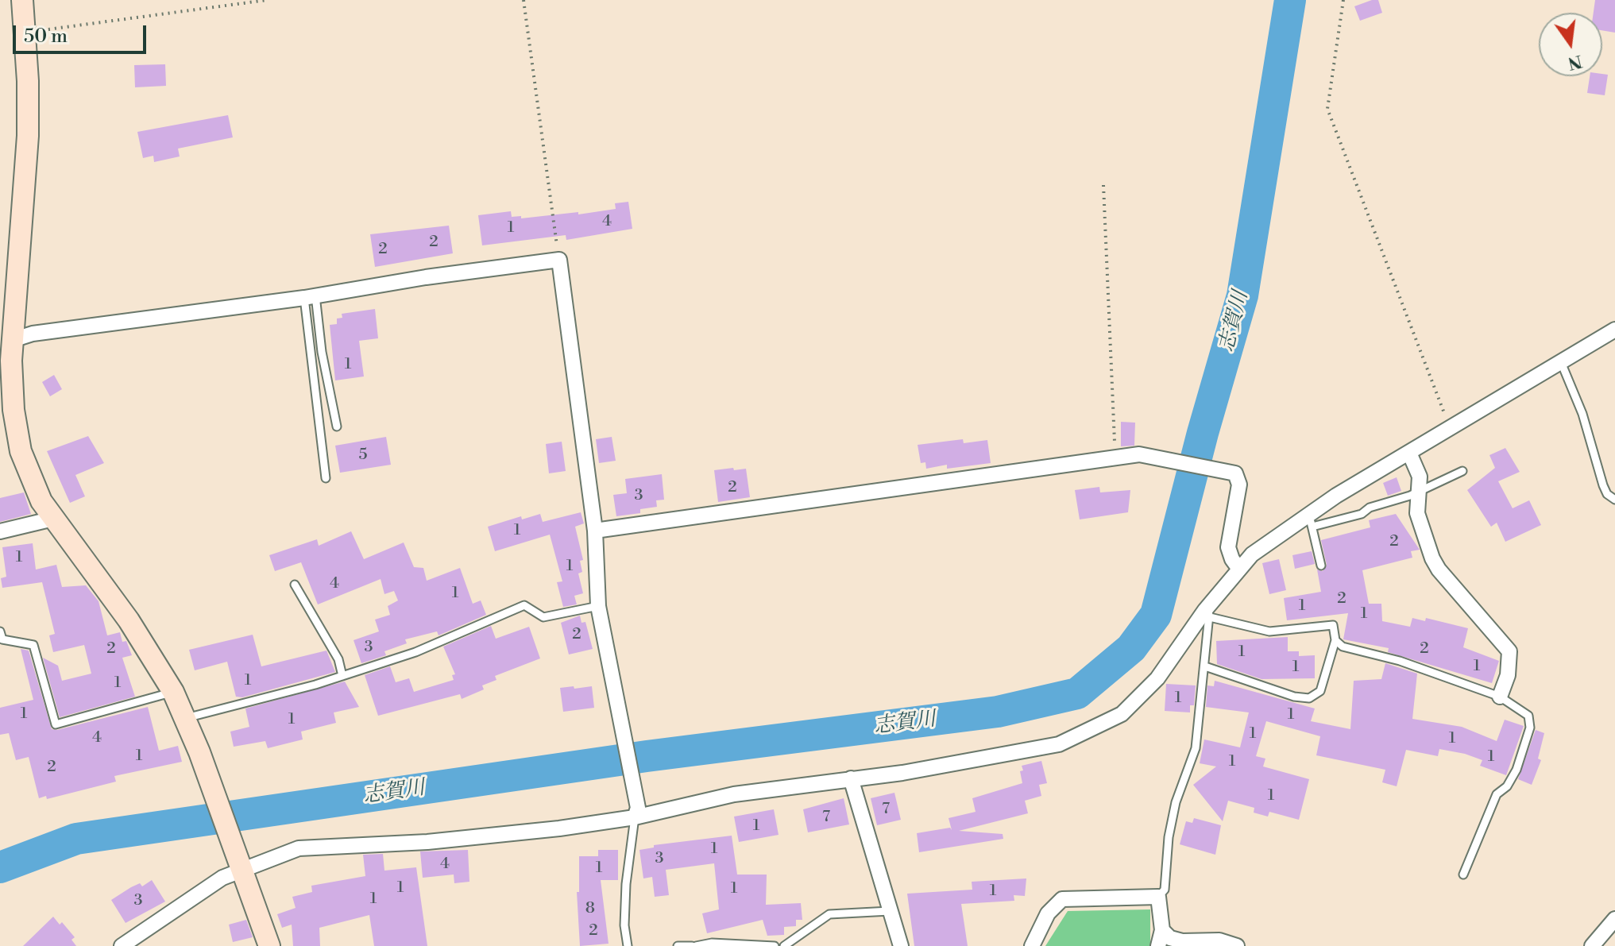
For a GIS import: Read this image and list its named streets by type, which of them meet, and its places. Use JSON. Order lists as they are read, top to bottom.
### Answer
{
  "water": ["志賀川"],
  "house_numbers": [
    "4",
    "1",
    "2",
    "2",
    "1",
    "5",
    "2",
    "3",
    "1",
    "2",
    "1",
    "1",
    "4",
    "1",
    "2",
    "1",
    "1",
    "2",
    "3",
    "2",
    "2",
    "1",
    "1",
    "1",
    "1",
    "1",
    "1",
    "1",
    "1",
    "1",
    "1",
    "4",
    "1",
    "1",
    "1",
    "1",
    "2",
    "1",
    "7",
    "7",
    "1",
    "1",
    "3",
    "4",
    "1",
    "1",
    "1",
    "1",
    "1",
    "3",
    "8",
    "2"
  ],
  "scale_bar": "50 m",
  "north": "bottom"
}
